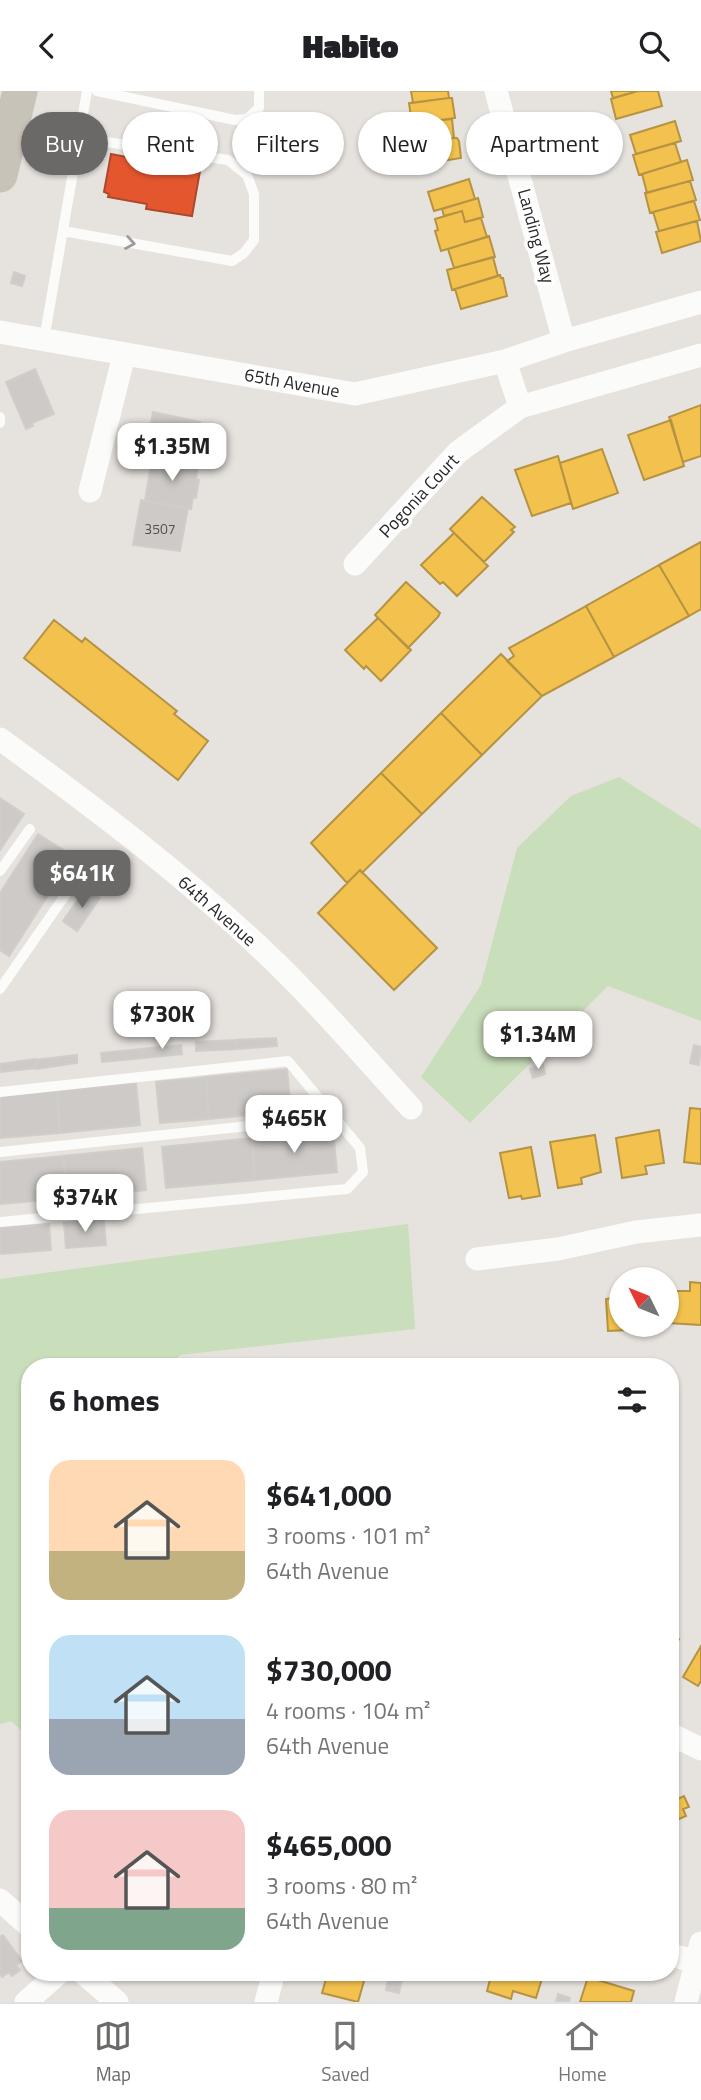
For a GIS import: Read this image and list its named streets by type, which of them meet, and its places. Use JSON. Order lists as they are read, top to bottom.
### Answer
{
  "streets": {
    "street": [
      "Landing Way",
      "65th Avenue",
      "Pogonia Court",
      "64th Avenue"
    ]
  },
  "crossings": [
    ["Landing Way", "65th Avenue"]
  ],
  "house_numbers": ["3507"],
  "north": "top left",
  "page": {
    "header": "Habito",
    "chip": [
      "Buy",
      "Rent",
      "Filters",
      "New",
      "Apartment"
    ],
    "price": [
      "$1.35M",
      "$641K",
      "$730K",
      "$1.34M",
      "$465K",
      "$374K"
    ],
    "heading": "6 homes",
    "list": [
      {
        "name": "$641,000",
        "note": "3 rooms · 101 m² · 64th Avenue"
      },
      {
        "name": "$730,000",
        "note": "4 rooms · 104 m² · 64th Avenue"
      },
      {
        "name": "$465,000",
        "note": "3 rooms · 80 m² · 64th Avenue"
      }
    ],
    "tabs": ["Map", "Saved", "Home"]
  }
}
